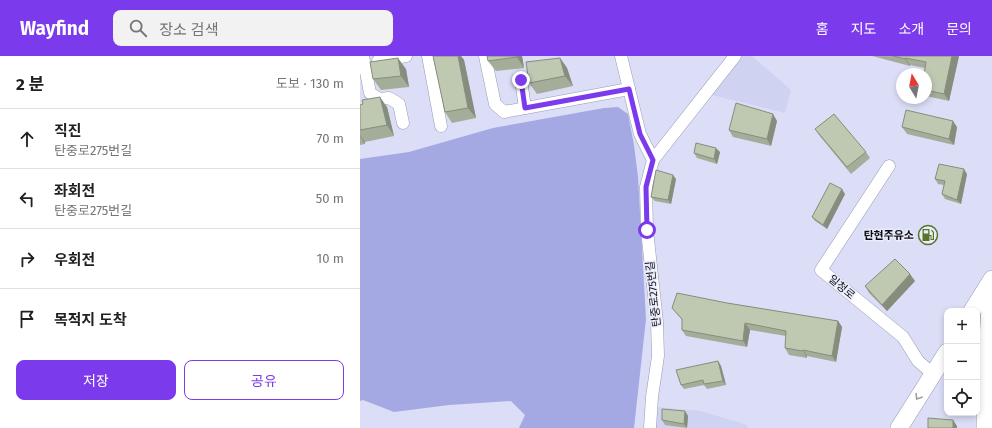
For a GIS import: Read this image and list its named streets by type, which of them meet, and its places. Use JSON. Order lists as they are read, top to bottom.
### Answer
{
  "streets": {
    "street": ["일청로", "탄중로275번길"]
  },
  "places": {
    "fuel station": ["탄현주유소"]
  },
  "north": "top",
  "page": {
    "header": "Wayfind",
    "search": "장소 검색",
    "nav": [
      "홈",
      "지도",
      "소개",
      "문의"
    ],
    "heading": ["2 분", "도보 · 130 m"],
    "list": [
      ["직진", "탄중로275번길", "70 m"],
      ["좌회전", "탄중로275번길", "50 m"],
      ["우회전", "10 m"],
      "목적지 도착"
    ],
    "map_buttons": ["+", "−"],
    "buttons": ["저장", "공유"]
  }
}
